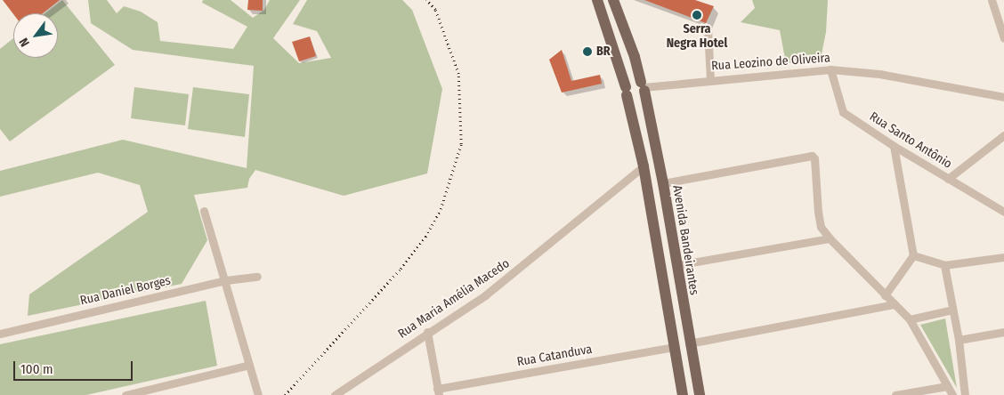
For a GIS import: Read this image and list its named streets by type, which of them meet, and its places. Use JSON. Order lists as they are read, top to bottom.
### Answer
{
  "streets": {
    "main road": ["Avenida Bandeirantes"],
    "street": [
      "Rua Leozino de Oliveira",
      "Rua Santo Antônio",
      "Rua Daniel Borges",
      "Rua Maria Amélia Macedo",
      "Rua Catanduva"
    ]
  },
  "crossings": [
    ["Rua Leozino de Oliveira", "Rua Santo Antônio"],
    ["Rua Leozino de Oliveira", "Avenida Bandeirantes"]
  ],
  "places": ["Serra Negra Hotel", "BR"],
  "scale_bar": "100 m",
  "north": "bottom left"
}
